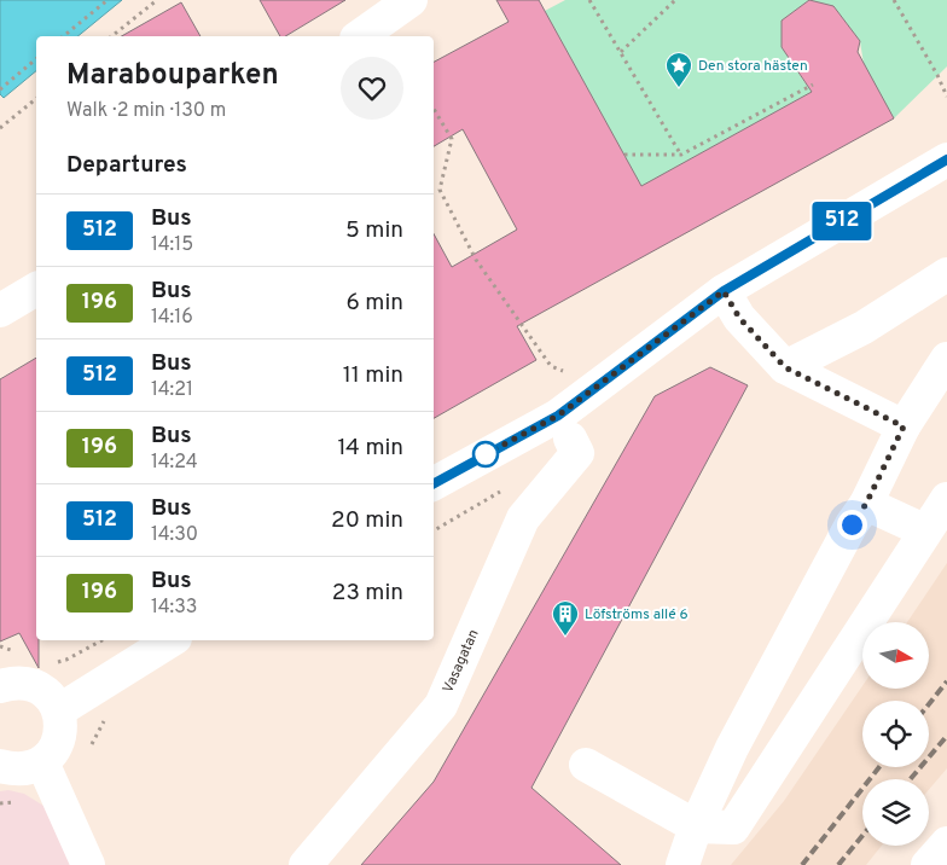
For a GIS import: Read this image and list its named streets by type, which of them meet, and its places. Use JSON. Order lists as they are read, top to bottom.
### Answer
{
  "streets": {
    "street": ["Vasagatan"]
  },
  "places": {
    "place": ["Den stora hästen"],
    "building": ["Löfströms allé 6"]
  },
  "lines": ["bus line 512"],
  "north": "right",
  "page": {
    "on_map": "512",
    "heading": [
      ["Marabouparken", "Walk · 2 min · 130 m"],
      "Departures"
    ],
    "list": [
      {
        "mark": "512",
        "name": "Bus",
        "note": "14:15",
        "value": "5 min"
      },
      {
        "mark": "196",
        "name": "Bus",
        "note": "14:16",
        "value": "6 min"
      },
      {
        "mark": "512",
        "name": "Bus",
        "note": "14:21",
        "value": "11 min"
      },
      {
        "mark": "196",
        "name": "Bus",
        "note": "14:24",
        "value": "14 min"
      },
      {
        "mark": "512",
        "name": "Bus",
        "note": "14:30",
        "value": "20 min"
      },
      {
        "mark": "196",
        "name": "Bus",
        "note": "14:33",
        "value": "23 min"
      }
    ]
  }
}
